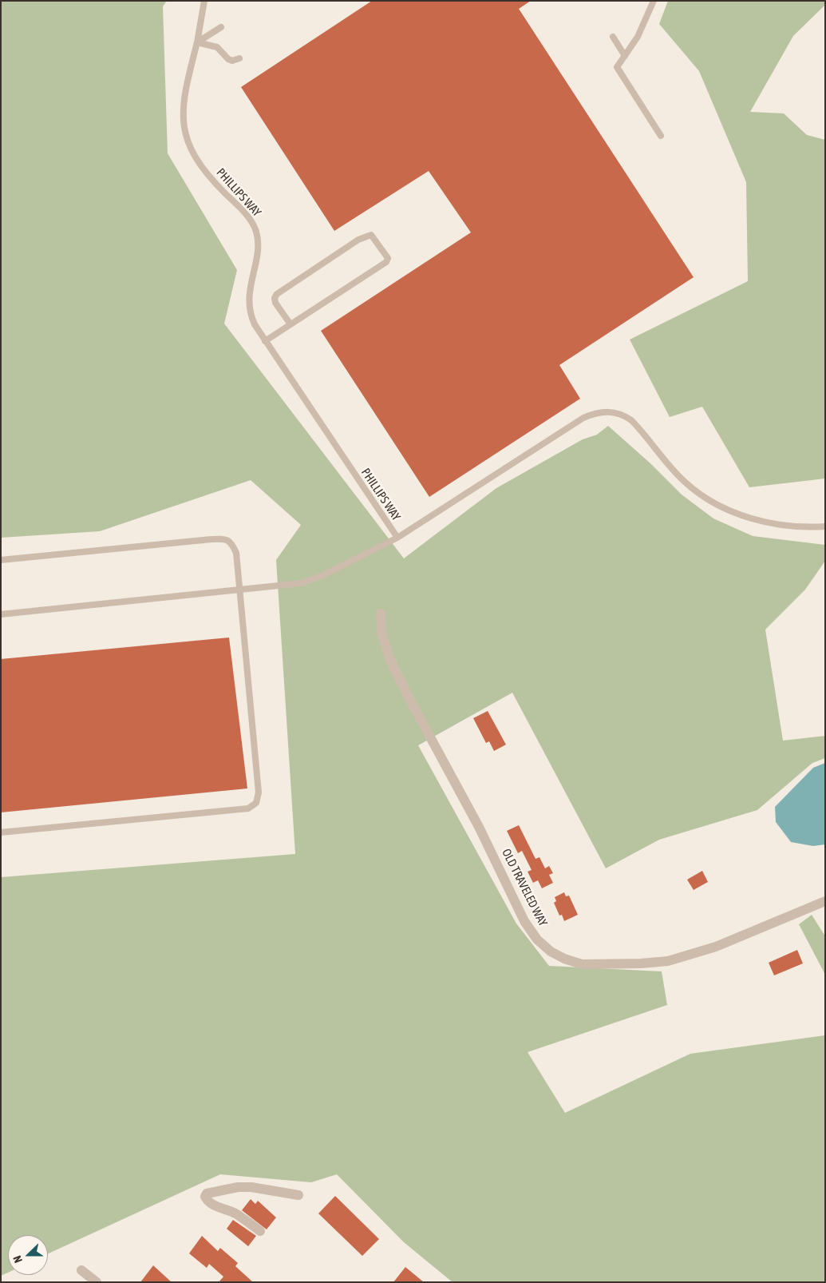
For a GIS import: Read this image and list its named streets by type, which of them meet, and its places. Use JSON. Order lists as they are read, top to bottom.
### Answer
{
  "streets": {
    "street": ["OLD TRAVELED WAY"],
    "lane": ["PHILLIPS WAY"]
  },
  "north": "left"
}
